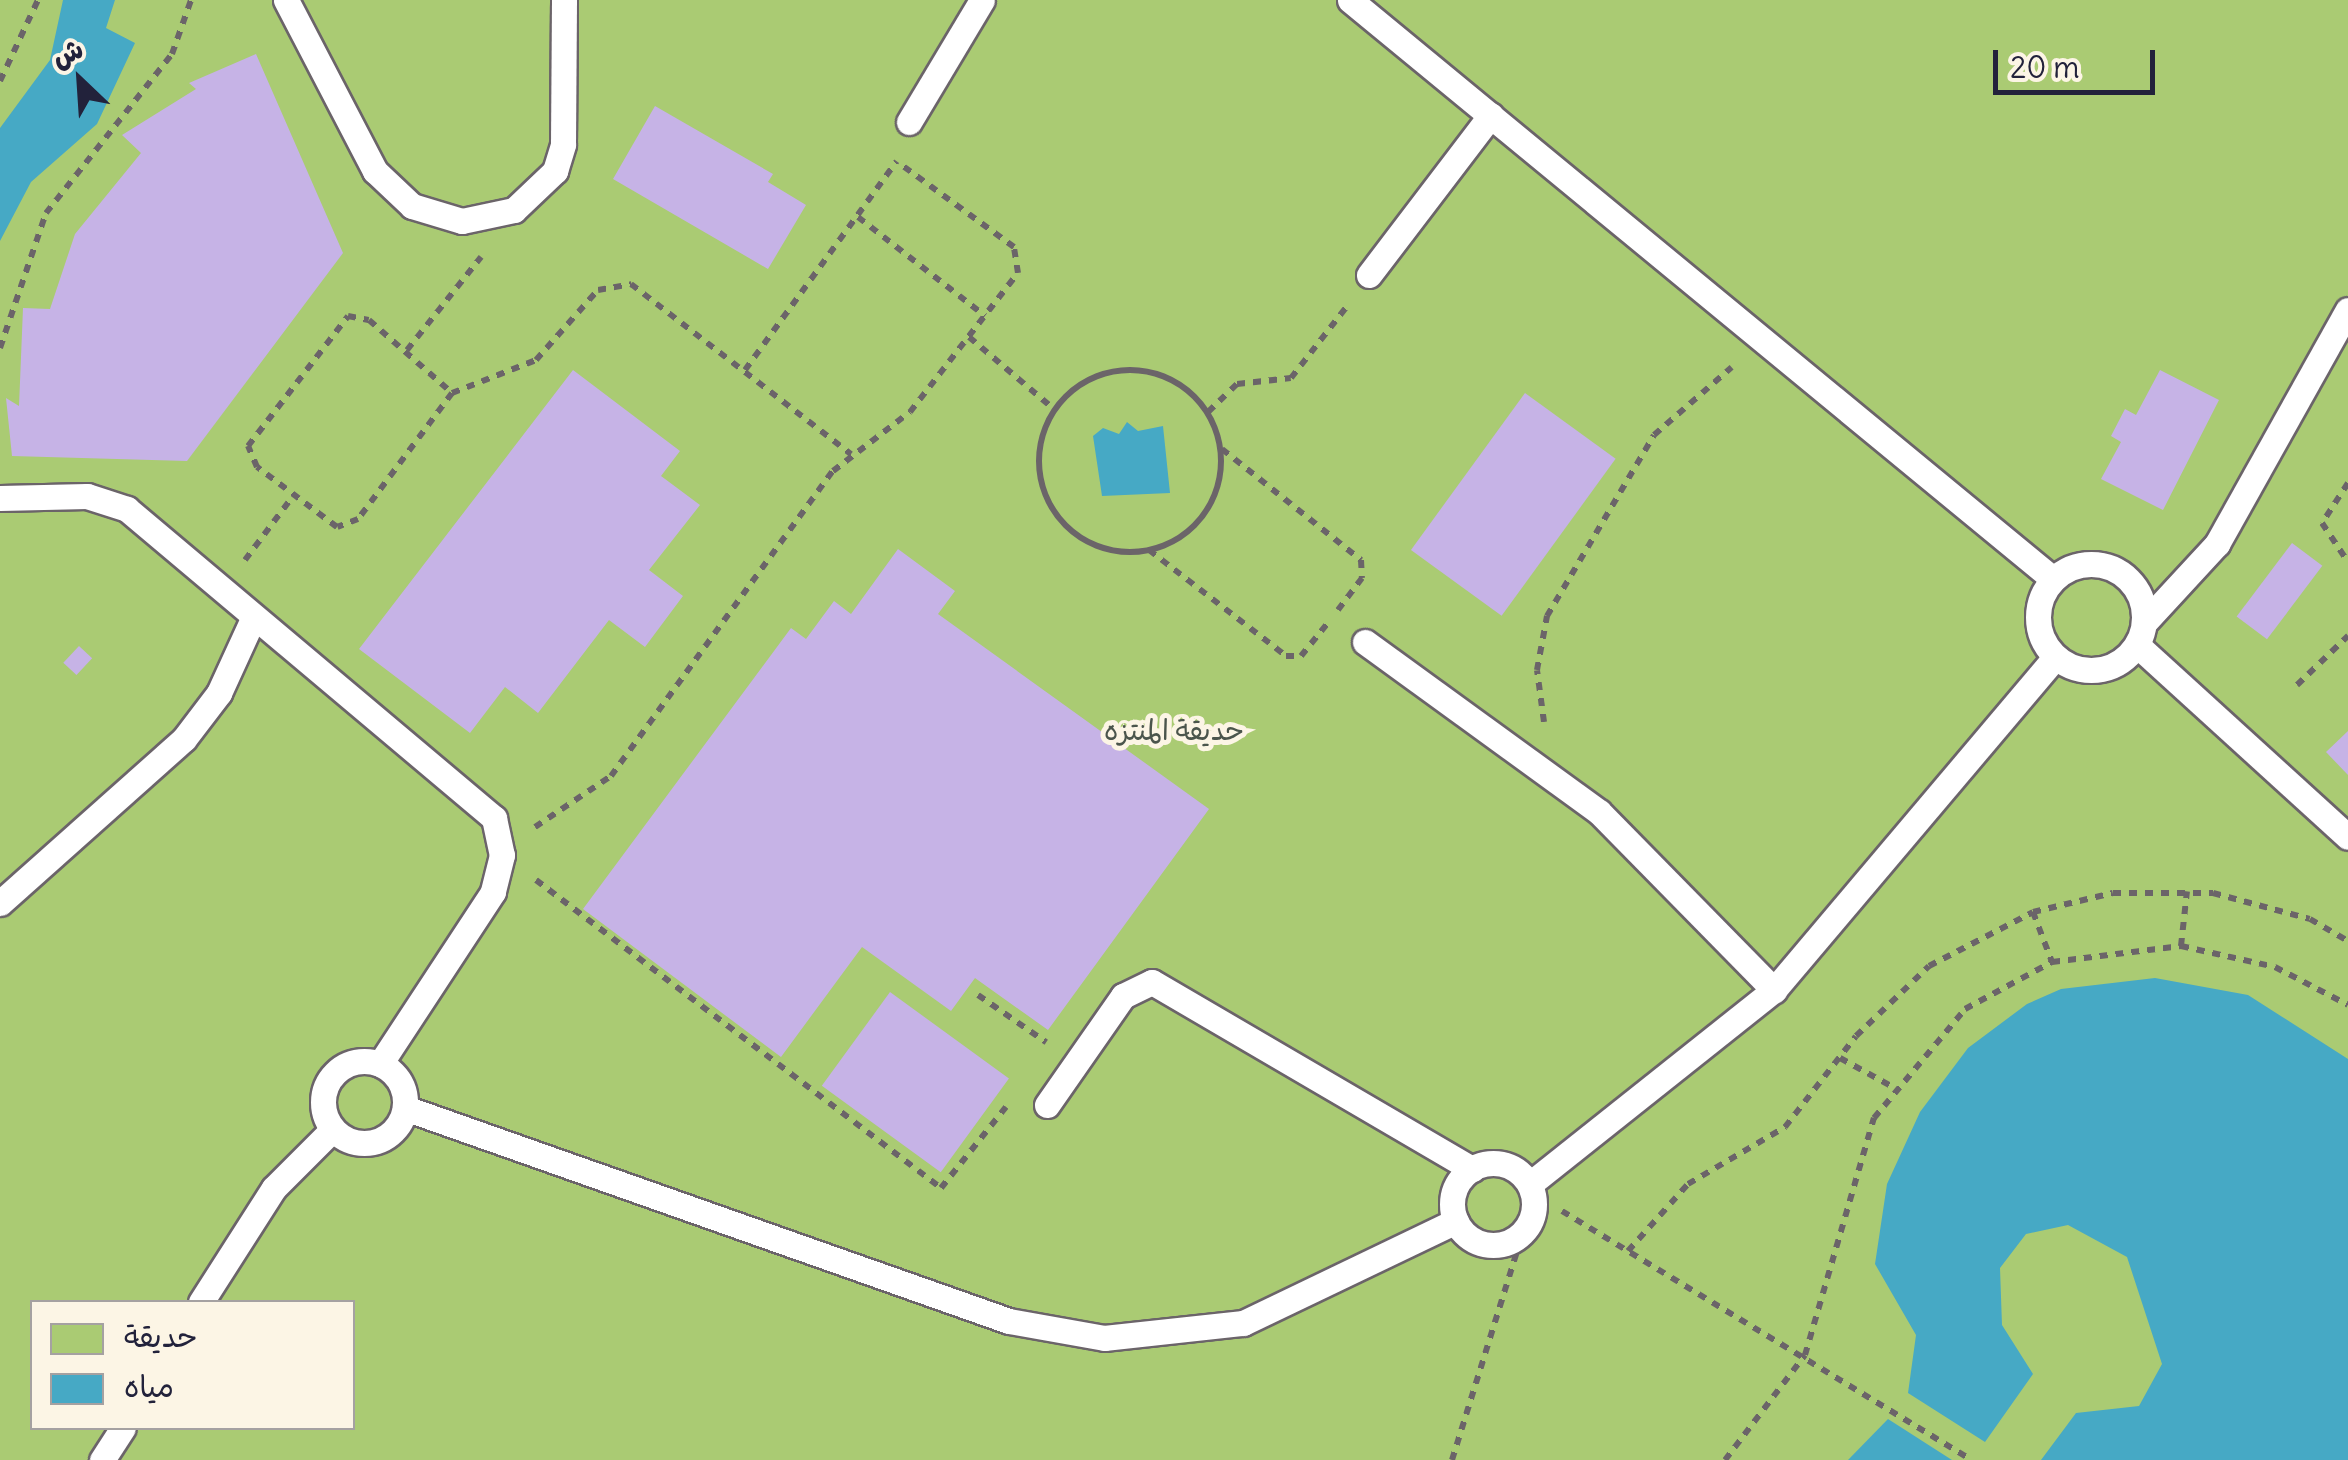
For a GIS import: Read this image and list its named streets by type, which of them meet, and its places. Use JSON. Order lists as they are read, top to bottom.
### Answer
{
  "parks": ["حديقة المنتزه"],
  "legend": ["حديقة", "مياه"],
  "scale_bar": "20 m",
  "north": "top left"
}
